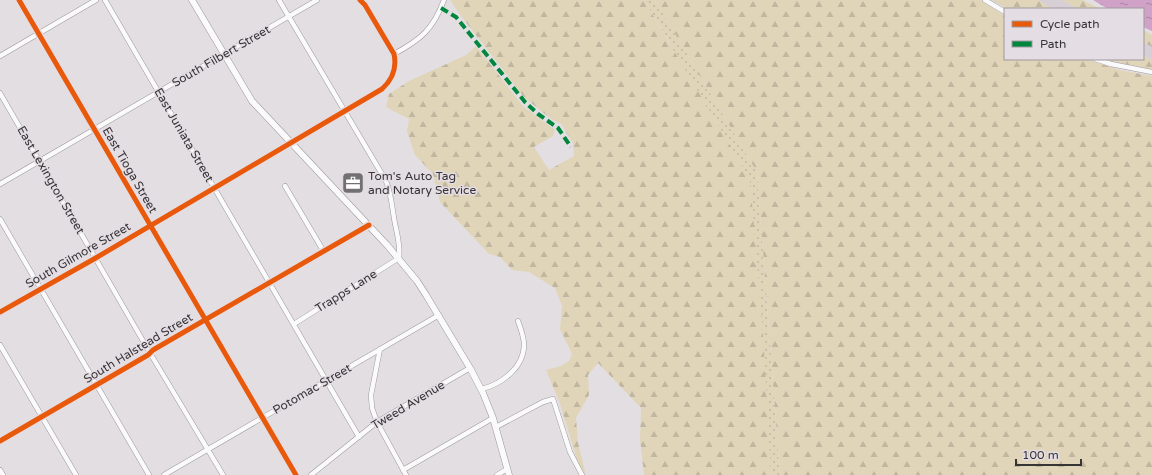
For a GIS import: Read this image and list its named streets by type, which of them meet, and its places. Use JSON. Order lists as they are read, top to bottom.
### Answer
{
  "streets": {
    "street": [
      "South Filbert Street",
      "East Juniata Street",
      "East Tioga Street",
      "East Lexington Street",
      "South Gilmore Street",
      "Trapps Lane",
      "South Halstead Street",
      "Potomac Street",
      "Tweed Avenue"
    ]
  },
  "crossings": [
    ["South Filbert Street", "East Juniata Street"],
    ["South Filbert Street", "East Tioga Street"],
    ["South Filbert Street", "East Lexington Street"],
    ["East Juniata Street", "South Gilmore Street"],
    ["East Juniata Street", "Trapps Lane"],
    ["East Juniata Street", "South Halstead Street"],
    ["East Juniata Street", "Potomac Street"],
    ["East Juniata Street", "Tweed Avenue"],
    ["East Tioga Street", "South Gilmore Street"],
    ["East Tioga Street", "South Halstead Street"],
    ["East Tioga Street", "Potomac Street"],
    ["East Lexington Street", "South Gilmore Street"],
    ["East Lexington Street", "South Halstead Street"],
    ["East Lexington Street", "Potomac Street"]
  ],
  "places": {
    "office": ["Tom's Auto Tag and Notary Service"]
  },
  "legend": ["Cycle path", "Path"],
  "scale_bar": "100 m"
}
